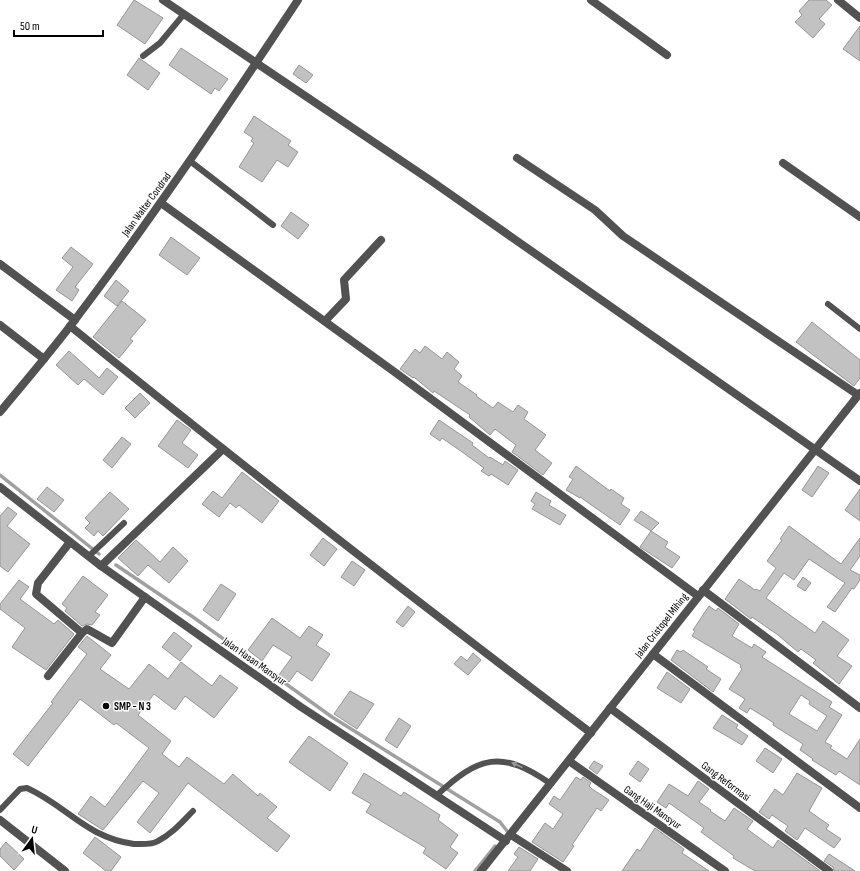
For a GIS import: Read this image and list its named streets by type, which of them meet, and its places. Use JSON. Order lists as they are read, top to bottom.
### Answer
{
  "streets": {
    "street": [
      "Jalan Walter Condrad",
      "Jalan Cristopel Mihing",
      "Jalan Hasan Mansyur",
      "Gang Reformasi",
      "Gang Haji Mansyur"
    ]
  },
  "crossings": [
    ["Jalan Cristopel Mihing", "Jalan Hasan Mansyur"],
    ["Jalan Cristopel Mihing", "Gang Reformasi"],
    ["Jalan Cristopel Mihing", "Gang Haji Mansyur"]
  ],
  "places": ["SMP - N 3"],
  "scale_bar": "50 m",
  "north": "top"
}
